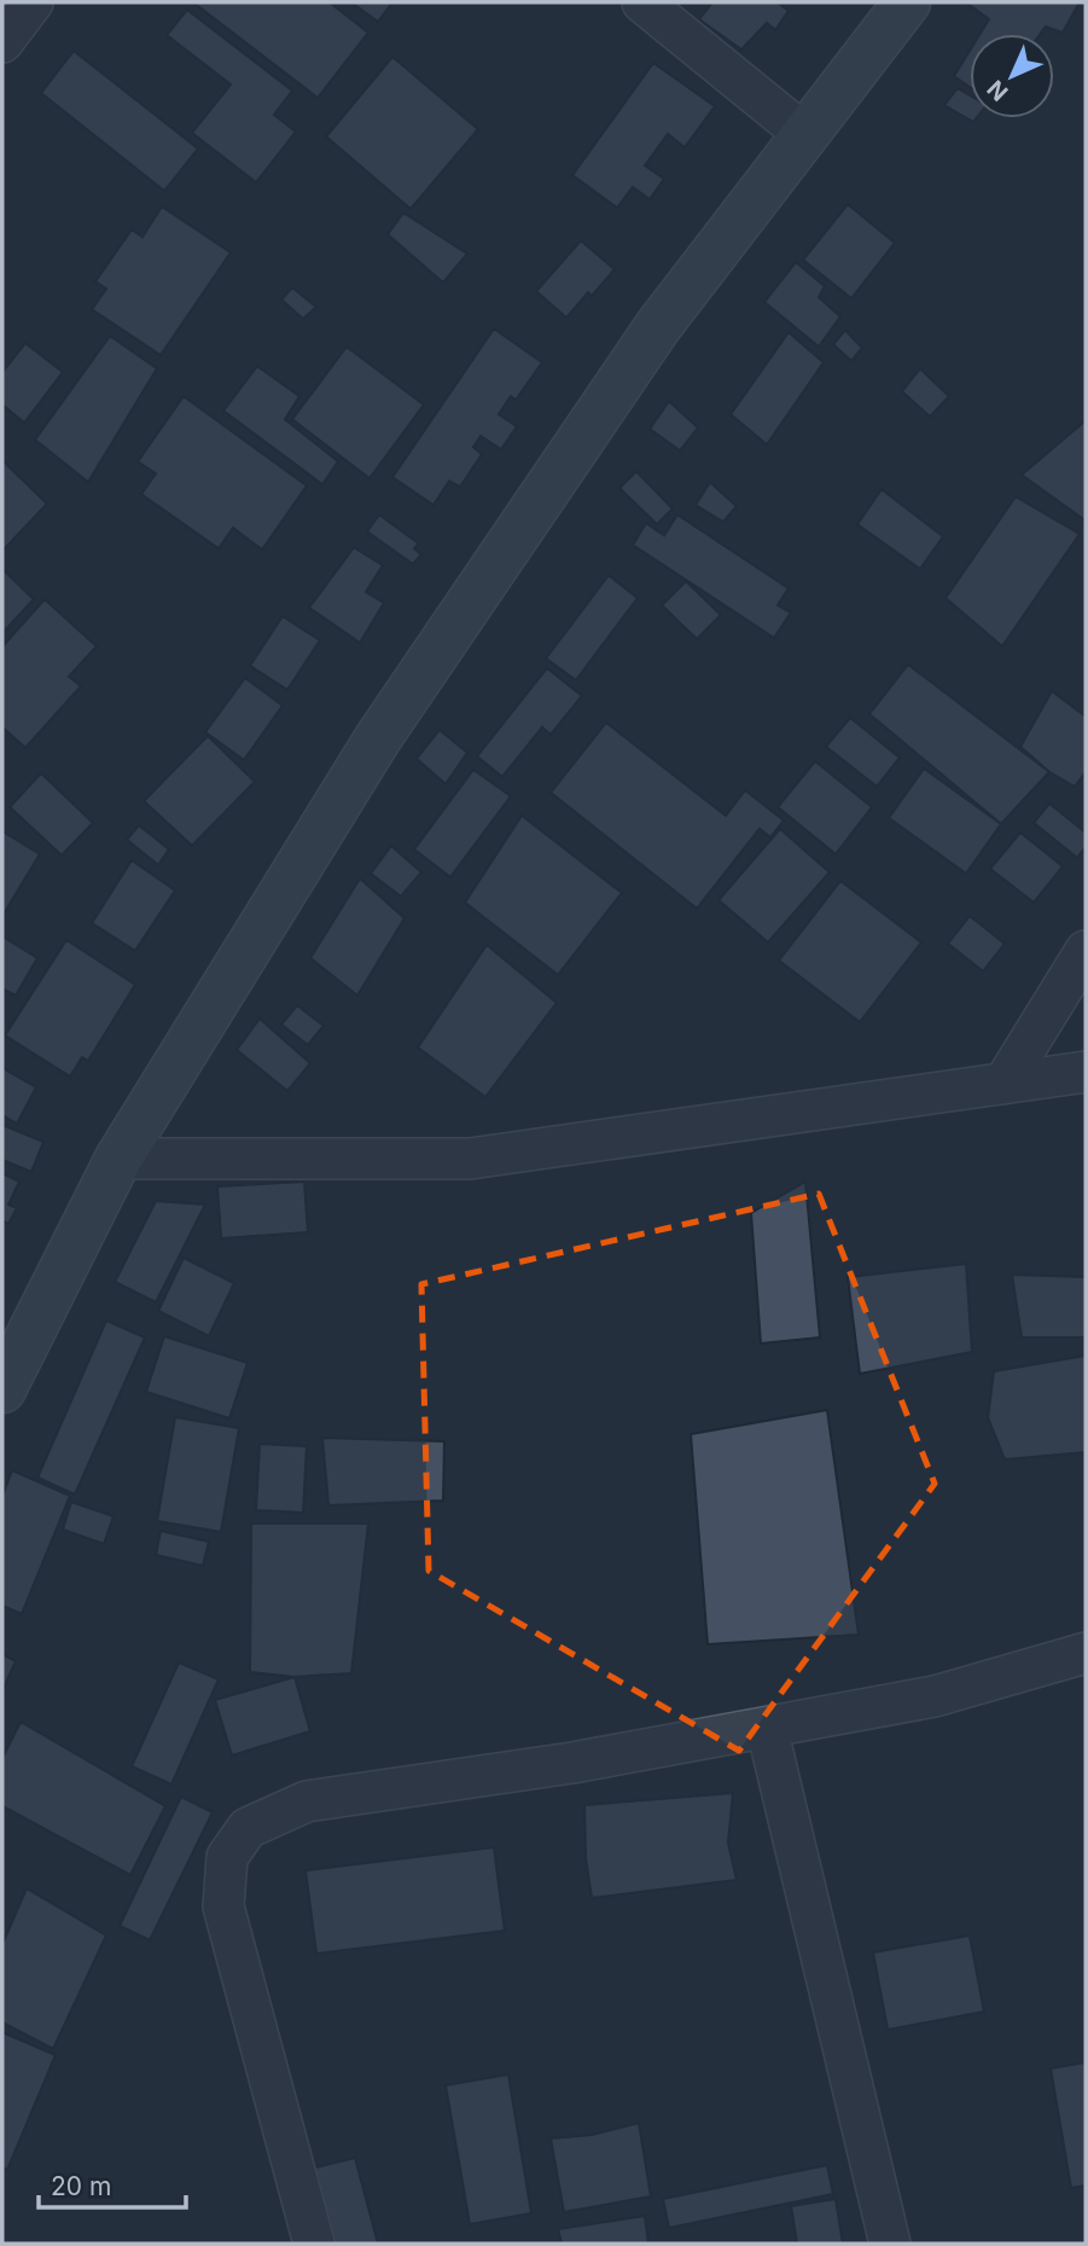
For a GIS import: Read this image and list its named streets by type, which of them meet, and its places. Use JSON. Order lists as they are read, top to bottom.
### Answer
{
  "scale_bar": "20 m",
  "north": "bottom left"
}
